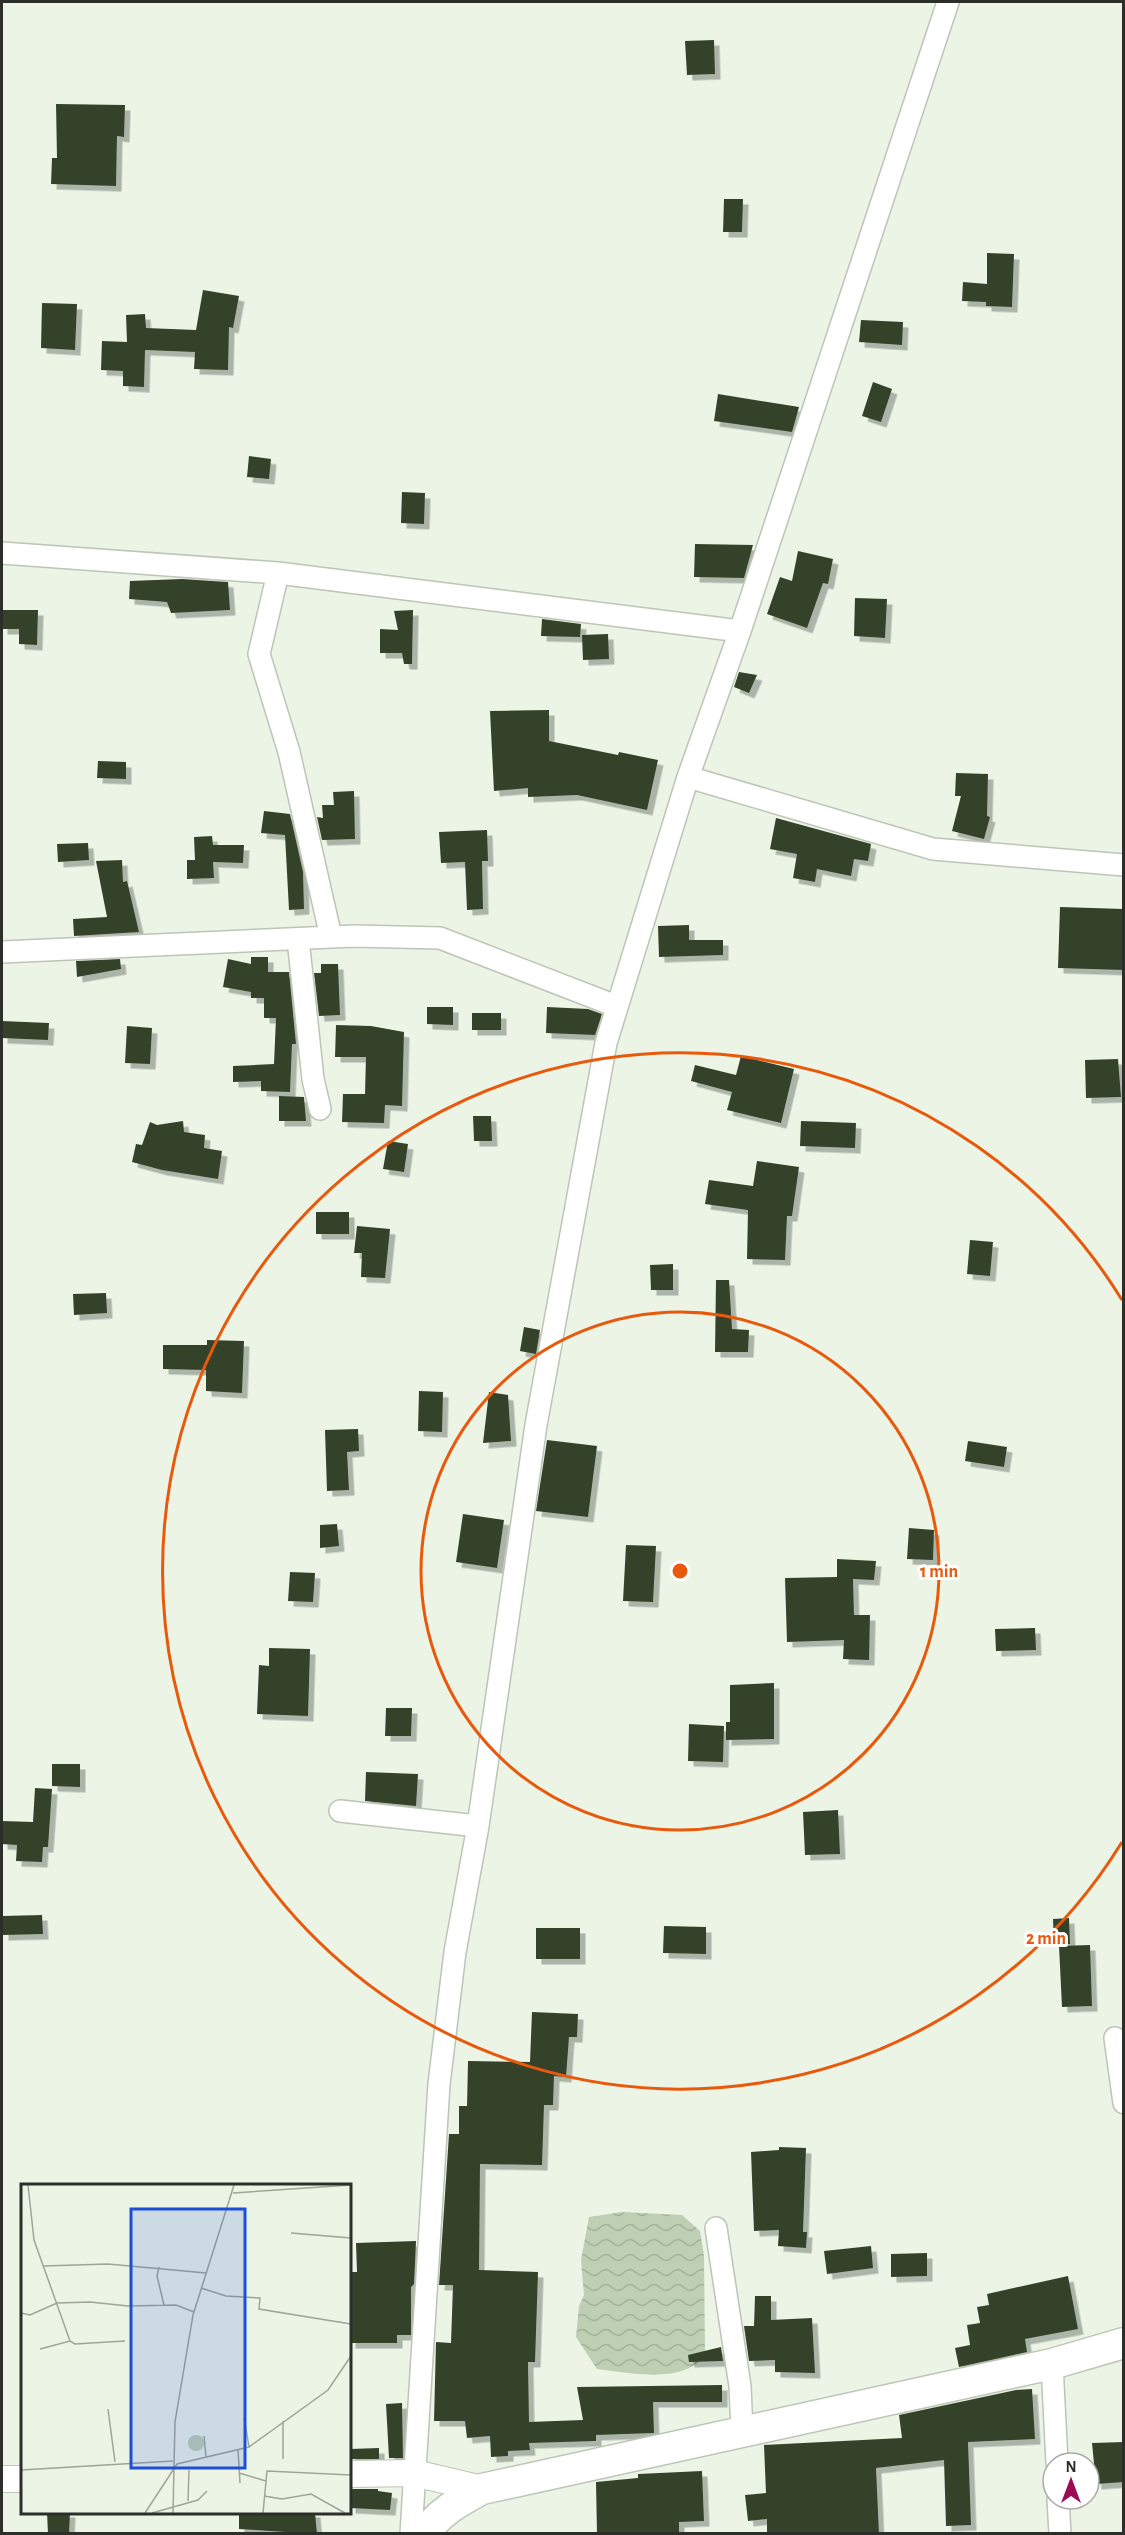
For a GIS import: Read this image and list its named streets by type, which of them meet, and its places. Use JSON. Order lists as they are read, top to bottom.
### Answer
{
  "north": "top",
  "rings": ["1 min", "2 min"]
}
